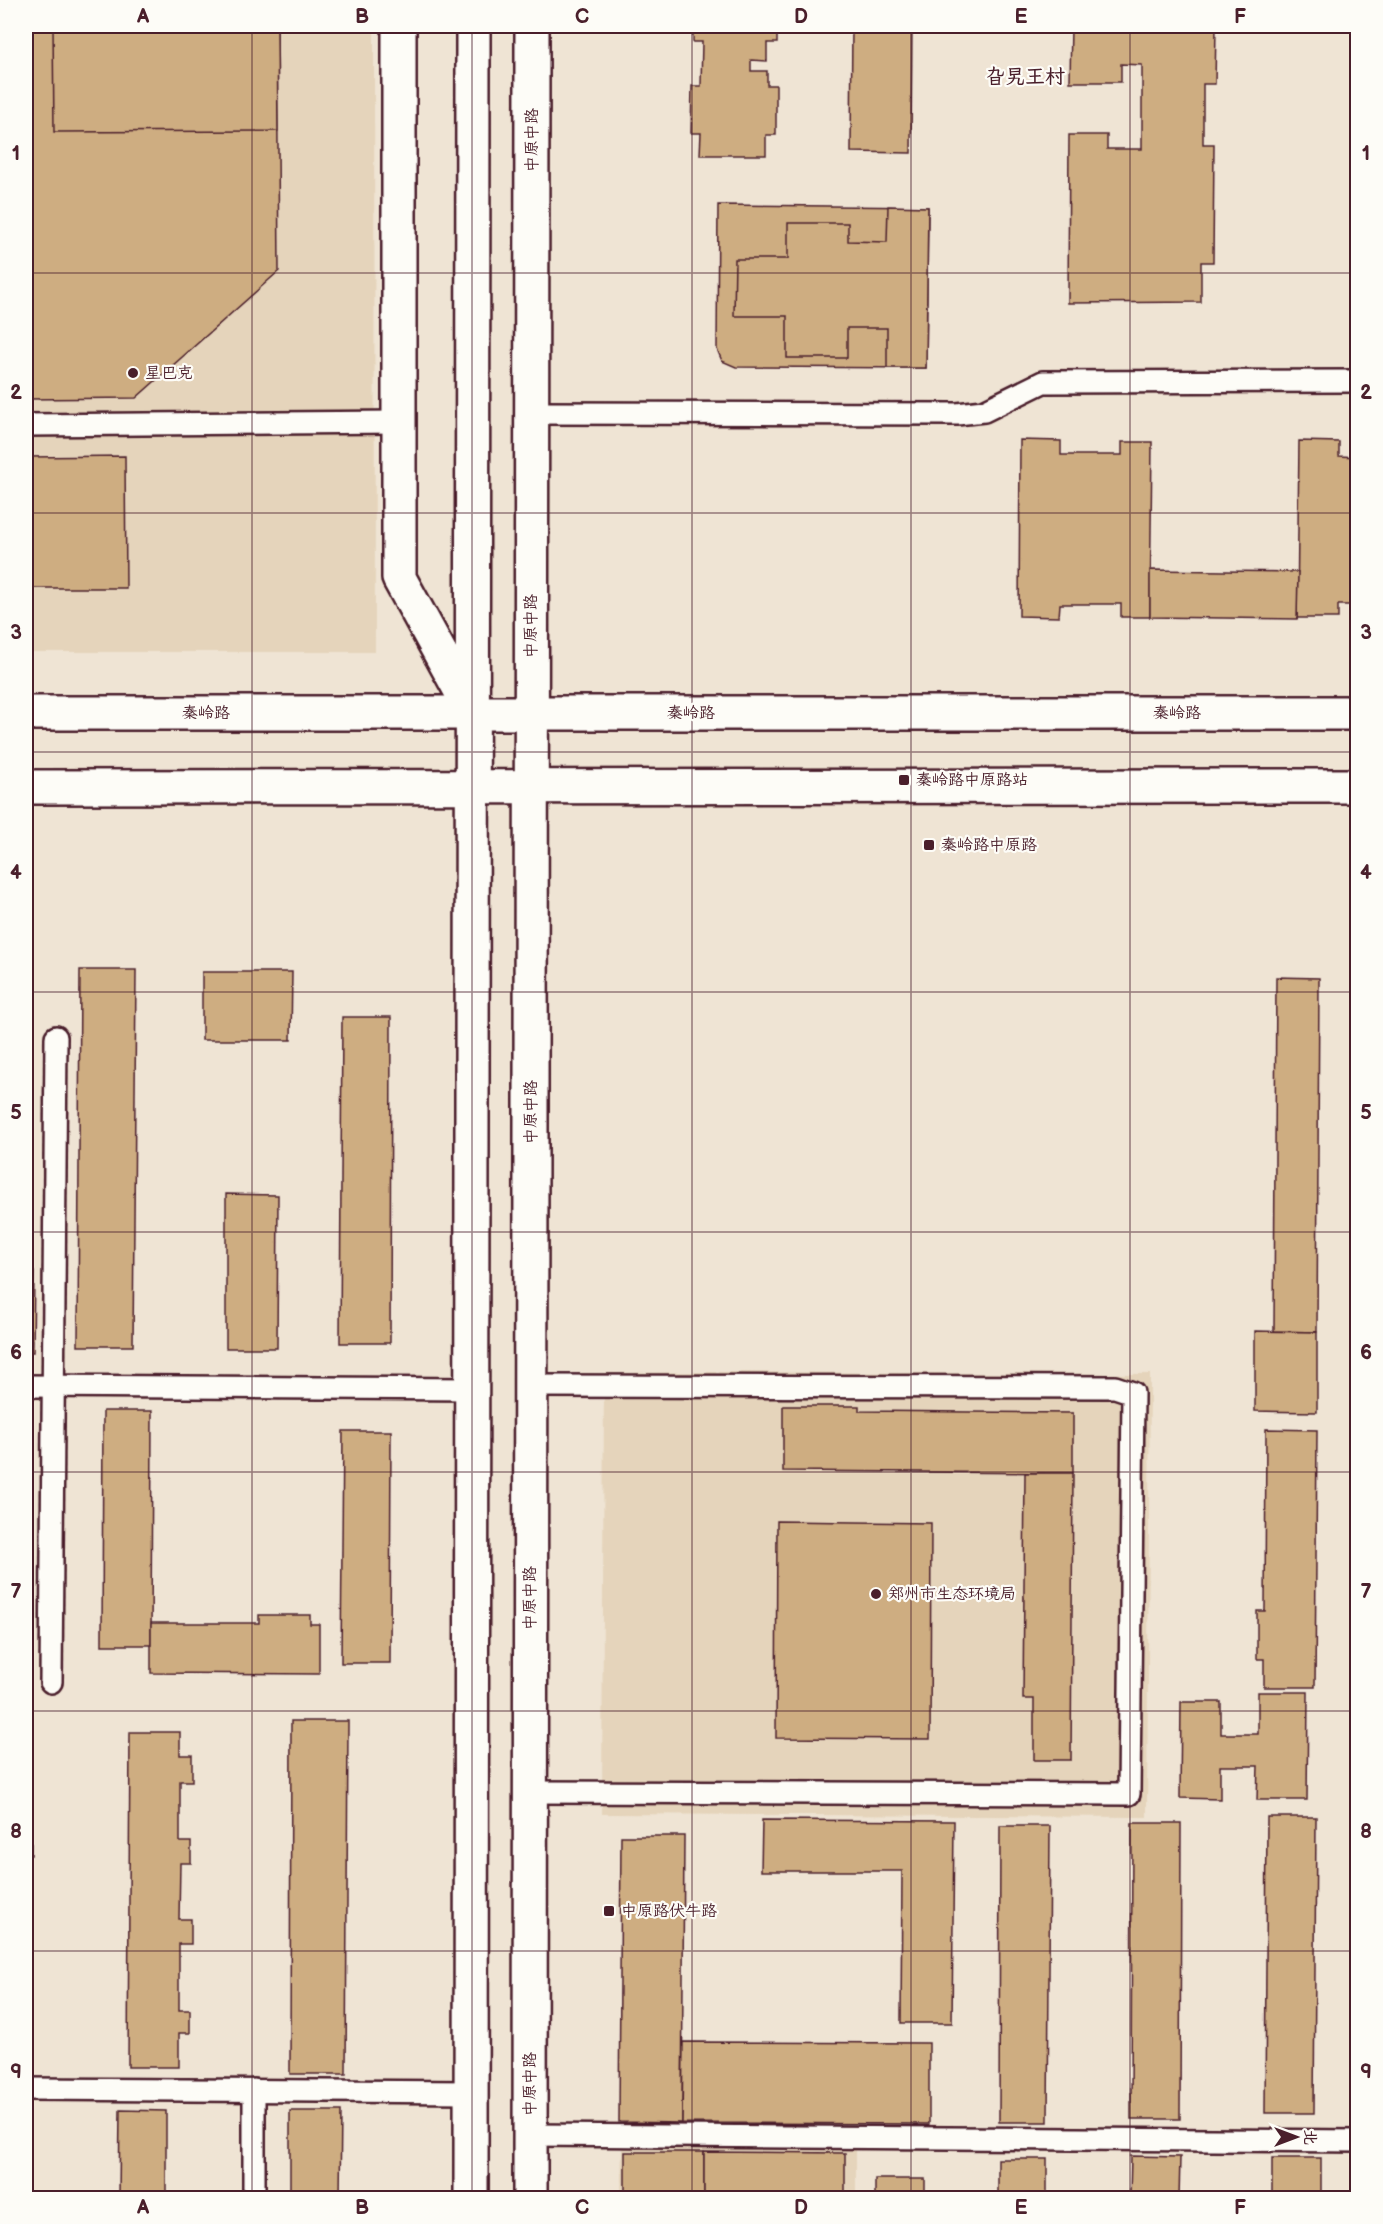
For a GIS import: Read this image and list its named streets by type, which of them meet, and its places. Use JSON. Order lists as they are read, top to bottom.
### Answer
{
  "streets": {
    "main road": ["中原中路", "秦岭路"]
  },
  "crossings": [
    ["中原中路", "秦岭路"]
  ],
  "districts": ["旮旯王村"],
  "places": {
    "other": ["星巴克", "郑州市生态环境局"],
    "transit": ["秦岭路中原路站", "秦岭路中原路", "中原路伏牛路"]
  },
  "north": "right",
  "grid": {
    "columns": [
      "A",
      "B",
      "C",
      "D",
      "E",
      "F"
    ],
    "rows": [
      "1",
      "2",
      "3",
      "4",
      "5",
      "6",
      "7",
      "8",
      "9"
    ]
  }
}
